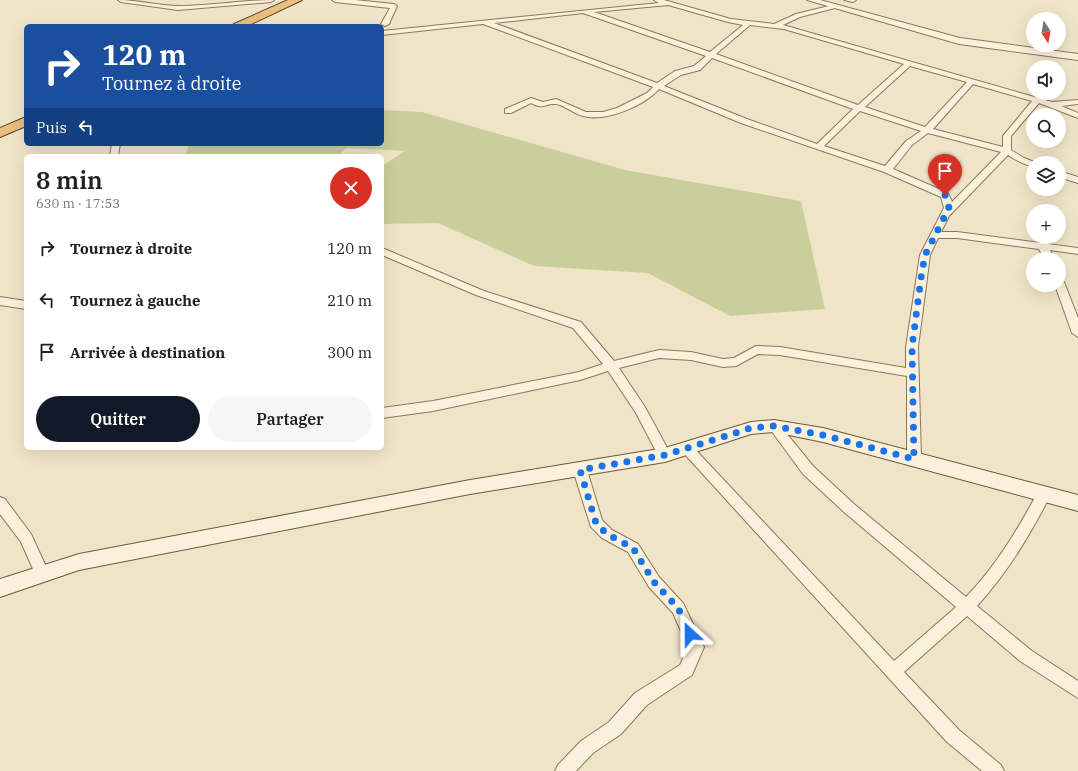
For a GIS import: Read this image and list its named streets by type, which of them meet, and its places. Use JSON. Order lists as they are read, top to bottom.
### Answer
{
  "north": "bottom",
  "page": {
    "map_buttons": ["+", "−"],
    "turn": ["120 m", "Tournez à droite"],
    "then": "Puis",
    "heading": ["8 min", "630 m · 17:53"],
    "list": [
      {
        "name": "Tournez à droite",
        "value": "120 m"
      },
      {
        "name": "Tournez à gauche",
        "value": "210 m"
      },
      {
        "name": "Arrivée à destination",
        "value": "300 m"
      }
    ],
    "buttons": ["Quitter", "Partager"]
  }
}
